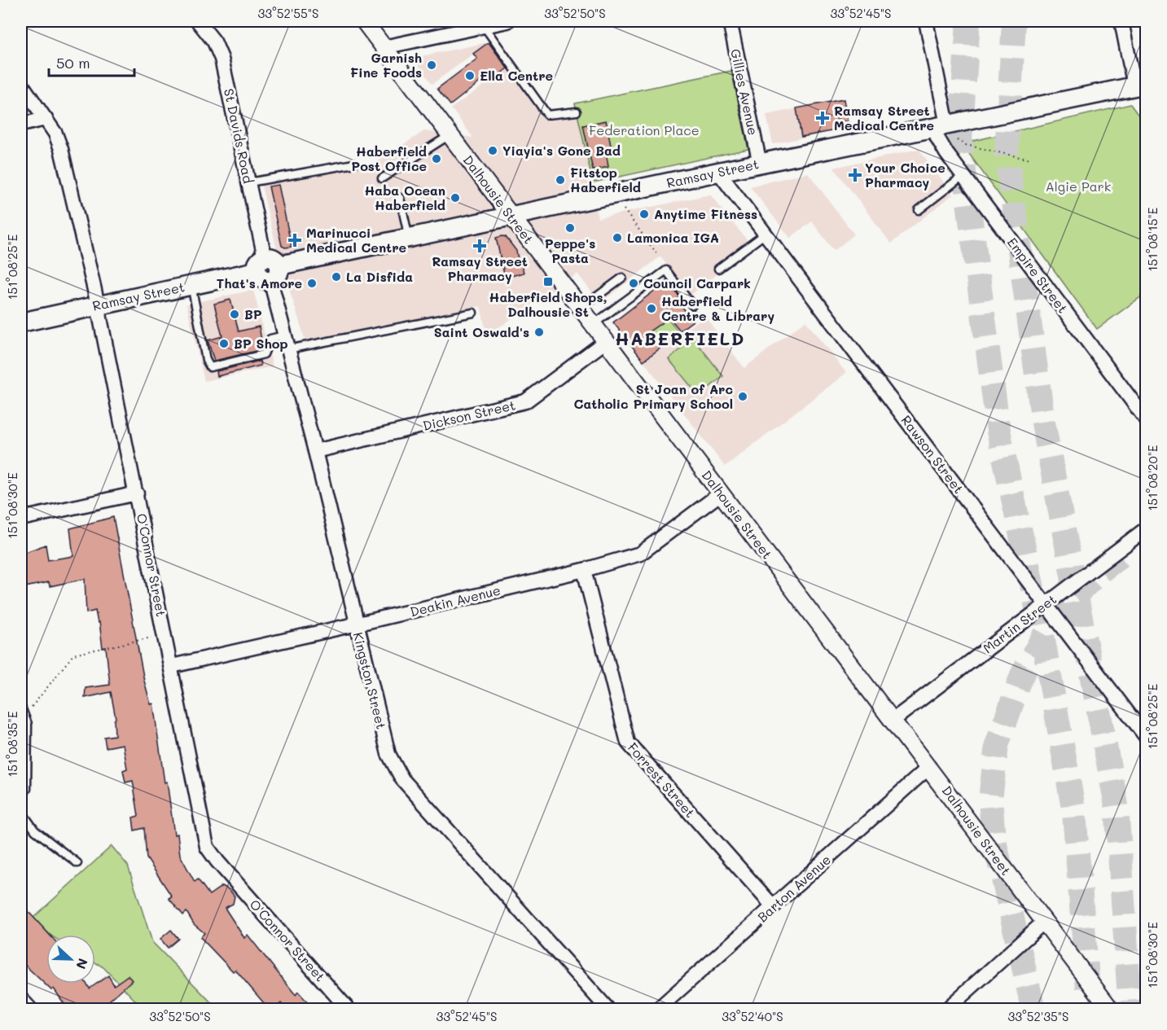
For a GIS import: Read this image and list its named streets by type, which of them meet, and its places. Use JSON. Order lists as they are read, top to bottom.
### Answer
{
  "streets": {
    "main road": ["Ramsay Street"],
    "street": [
      "Gillies Avenue",
      "St Davids Road",
      "Dalhousie Street",
      "Empire Street",
      "Dickson Street",
      "Rawson Street",
      "O'Connor Street",
      "Deakin Avenue",
      "Martin Street",
      "Kingston Street",
      "Forrest Street",
      "Barton Avenue"
    ]
  },
  "crossings": [
    ["Gillies Avenue", "Ramsay Street"],
    ["St Davids Road", "Ramsay Street"],
    ["St Davids Road", "Kingston Street"],
    ["Ramsay Street", "Dalhousie Street"],
    ["Ramsay Street", "Empire Street"],
    ["Ramsay Street", "Rawson Street"],
    ["Ramsay Street", "O'Connor Street"],
    ["Ramsay Street", "Kingston Street"],
    ["Dalhousie Street", "Dickson Street"],
    ["Dalhousie Street", "Deakin Avenue"],
    ["Dalhousie Street", "Martin Street"],
    ["Dalhousie Street", "Barton Avenue"],
    ["Dickson Street", "Kingston Street"],
    ["Rawson Street", "Martin Street"],
    ["O'Connor Street", "Deakin Avenue"],
    ["Deakin Avenue", "Kingston Street"],
    ["Deakin Avenue", "Forrest Street"],
    ["Forrest Street", "Barton Avenue"]
  ],
  "districts": ["HABERFIELD"],
  "parks": ["Federation Place", "Algie Park"],
  "places": {
    "other": [
      "Garnish Fine Foods",
      "Ella Centre",
      "Yiayia's Gone Bad",
      "Haberfield Post Office",
      "Fitstop Haberfield",
      "Haba Ocean Haberfield",
      "Anytime Fitness",
      "Peppe's Pasta",
      "Lamonica IGA",
      "La Disfida",
      "That's Amore",
      "Council Carpark",
      "Haberfield Centre & Library",
      "BP",
      "Saint Oswald's",
      "BP Shop",
      "St Joan of Arc Catholic Primary School"
    ],
    "health": [
      "Ramsay Street Medical Centre",
      "Your Choice Pharmacy",
      "Marinucci Medical Centre",
      "Ramsay Street Pharmacy"
    ],
    "transit": ["Haberfield Shops, Dalhousie St"]
  },
  "scale_bar": "50 m",
  "north": "right",
  "coordinates": [
    "33°52'55\"S",
    "33°52'50\"S",
    "33°52'45\"S",
    "151°08'15\"E",
    "151°08'25\"E",
    "151°08'20\"E",
    "151°08'30\"E",
    "151°08'35\"E",
    "33°52'40\"S",
    "33°52'35\"S"
  ]
}
